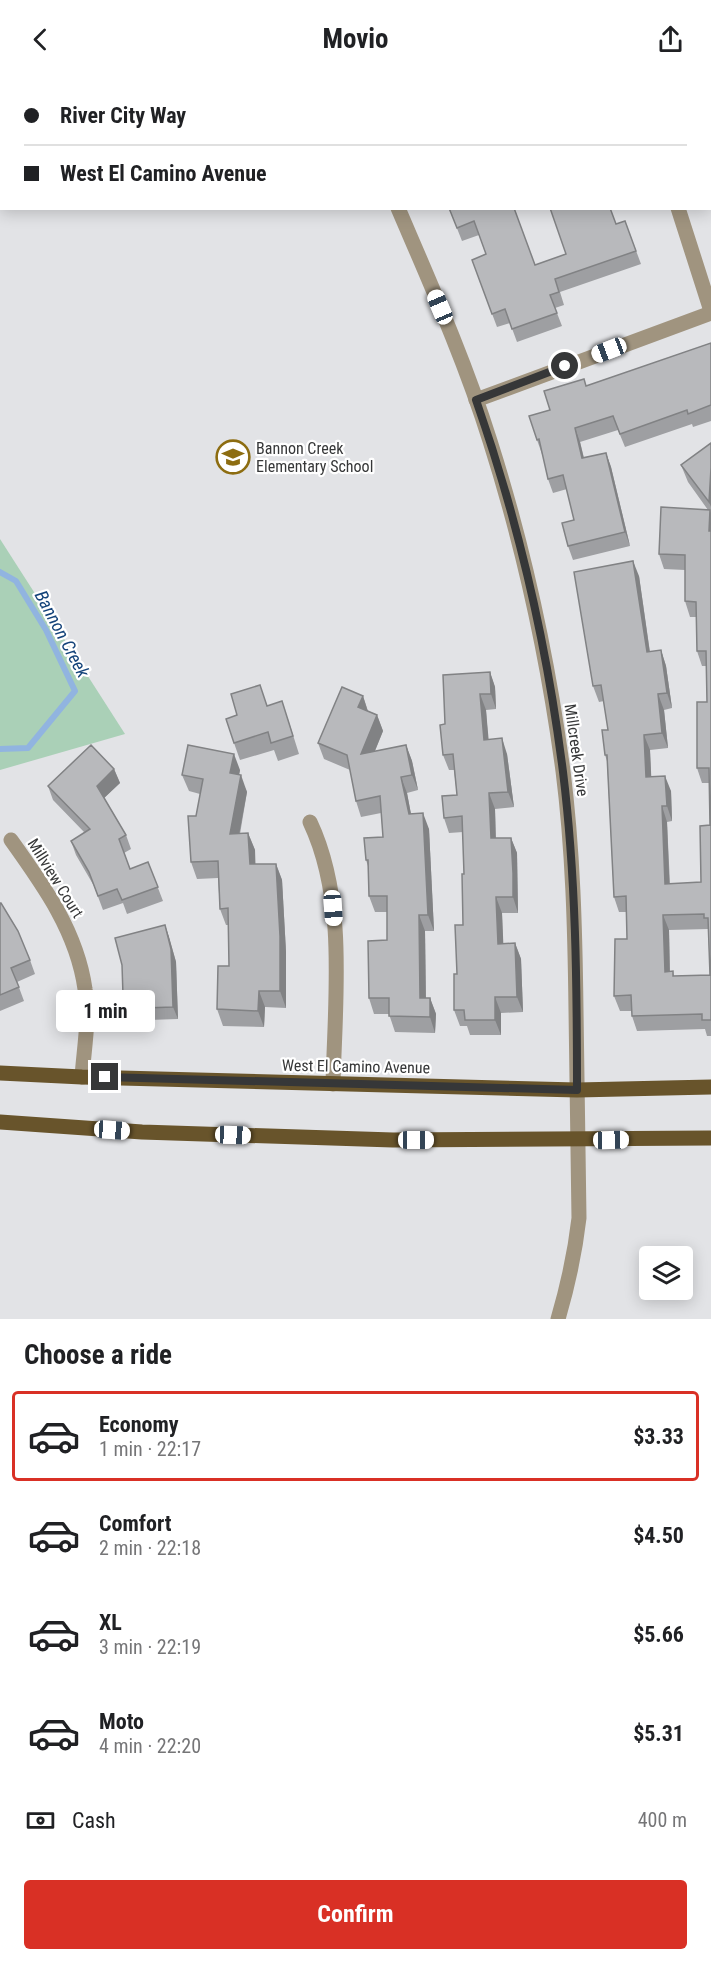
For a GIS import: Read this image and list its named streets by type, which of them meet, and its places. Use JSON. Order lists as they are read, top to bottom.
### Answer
{
  "streets": {
    "main road": ["West El Camino Avenue"],
    "street": ["Millcreek Drive", "Millview Court"]
  },
  "crossings": [
    ["Millcreek Drive", "West El Camino Avenue"],
    ["Millview Court", "West El Camino Avenue"]
  ],
  "water": ["Bannon Creek"],
  "places": {
    "school or university": ["Bannon Creek Elementary School"]
  },
  "page": {
    "header": "Movio",
    "banner": ["River City Way", "West El Camino Avenue"],
    "bubble": "1 min",
    "heading": "Choose a ride",
    "list": [
      {
        "name": "Economy",
        "note": "1 min · 22:17",
        "value": "$3.33"
      },
      {
        "name": "Comfort",
        "note": "2 min · 22:18",
        "value": "$4.50"
      },
      {
        "name": "XL",
        "note": "3 min · 22:19",
        "value": "$5.66"
      },
      {
        "name": "Moto",
        "note": "4 min · 22:20",
        "value": "$5.31"
      }
    ],
    "pay": ["Cash", "400 m"],
    "buttons": "Confirm"
  }
}
